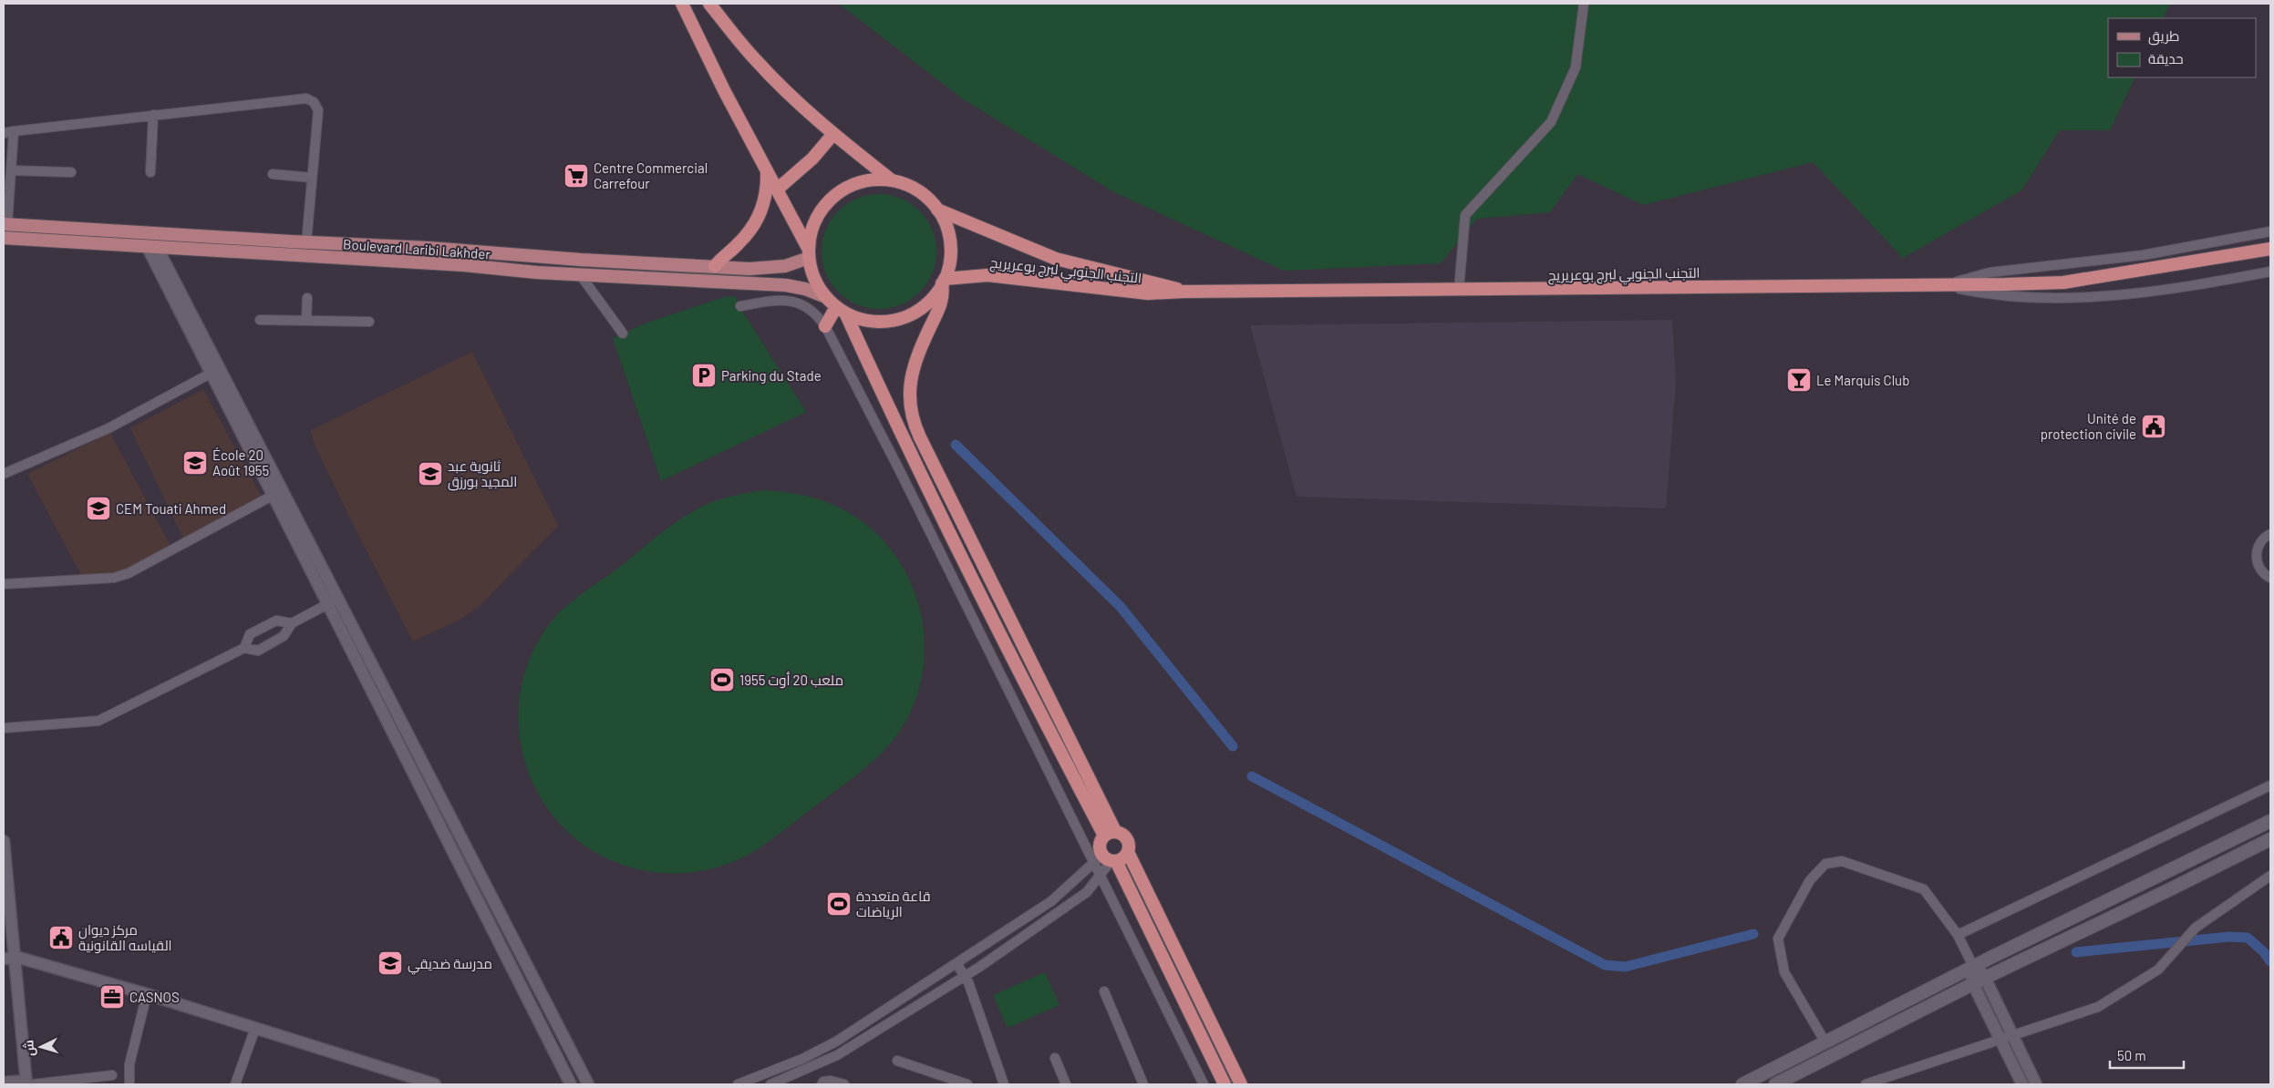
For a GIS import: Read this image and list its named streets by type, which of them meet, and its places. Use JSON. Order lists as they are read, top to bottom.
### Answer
{
  "streets": {
    "highway": ["التجنب الجنوبي لبرج بوعريريج"],
    "main road": ["Boulevard Laribi Lakhder"]
  },
  "crossings": [
    ["Boulevard Laribi Lakhder", "التجنب الجنوبي لبرج بوعريريج"]
  ],
  "places": {
    "supermarket": ["Centre Commercial Carrefour"],
    "parking": ["Parking du Stade"],
    "bar": ["Le Marquis Club"],
    "public building": ["Unité de protection civile", "مركز ديوان القياسه القانونية"],
    "school or university": [
      "École 20 Août 1955",
      "ثانوية عبد المجيد بورزق",
      "CEM Touati Ahmed",
      "مدرسة ضديقي"
    ],
    "sports": ["ملعب 20 أوت 1955", "قاعة متعددة الرياضات"],
    "office": ["CASNOS"]
  },
  "legend": ["طريق", "حديقة"],
  "scale_bar": "50 m",
  "north": "left"
}
